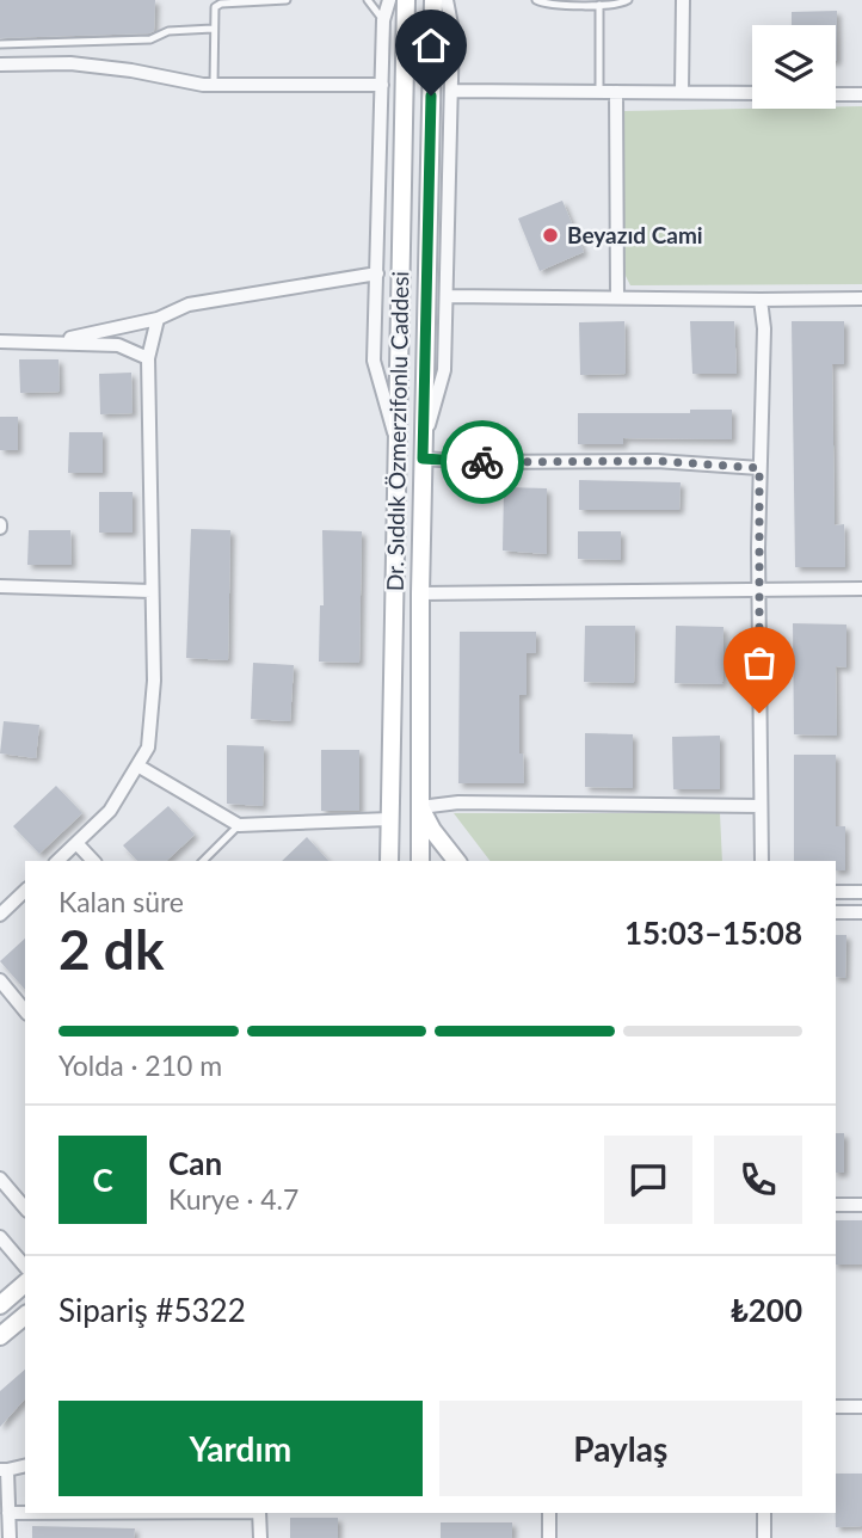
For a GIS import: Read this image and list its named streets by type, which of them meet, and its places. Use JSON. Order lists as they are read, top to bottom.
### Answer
{
  "streets": {
    "main road": ["Dr. Sıddık Özmerzifonlu Caddesi"]
  },
  "places": ["Beyazıd Cami"],
  "page": {
    "heading": ["2 dk", "Kalan süre", "15:03–15:08"],
    "panel": [
      "Can",
      "Kurye · 4.7",
      "Sipariş #5322",
      "₺200"
    ],
    "bar": "Yolda · 210 m",
    "round": "C",
    "buttons": ["Yardım", "Paylaş"]
  }
}
